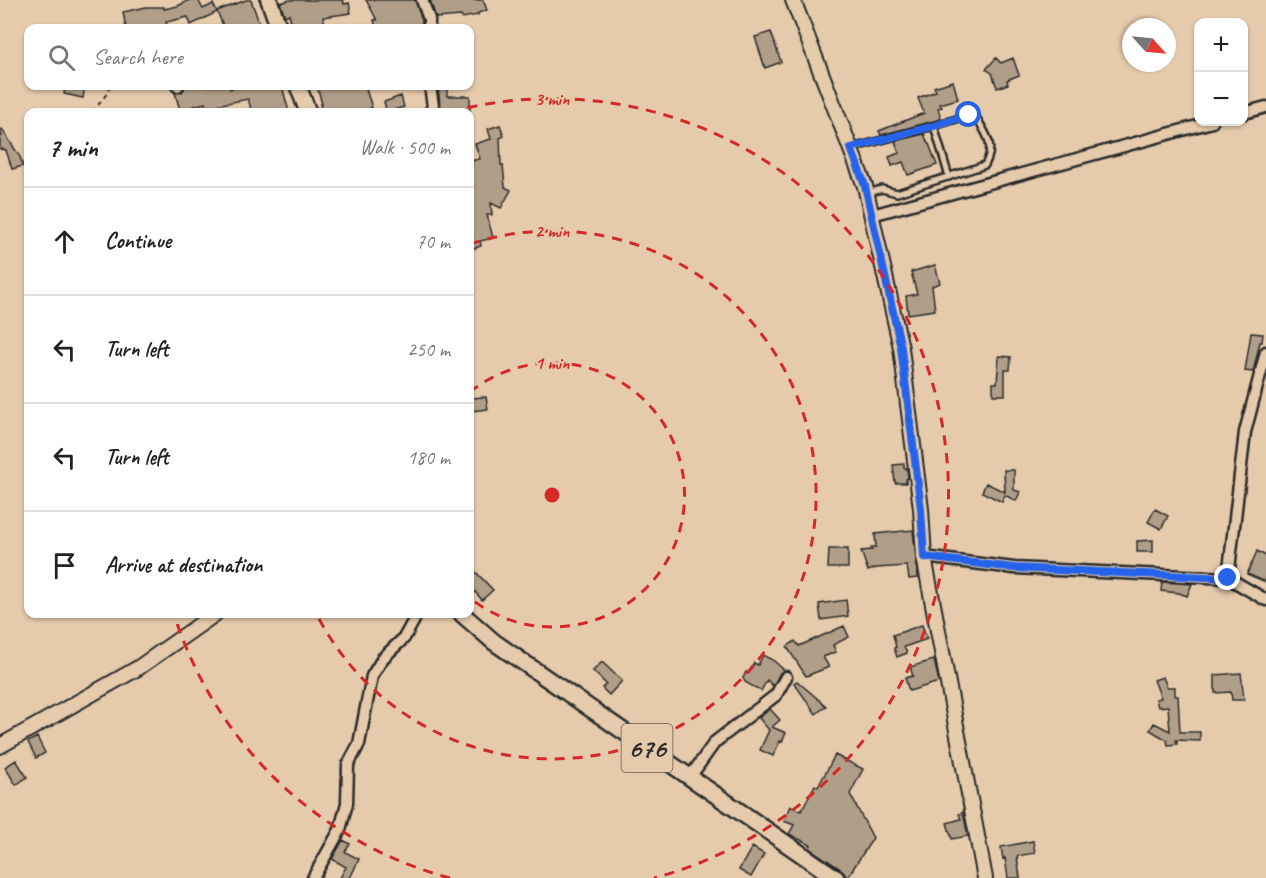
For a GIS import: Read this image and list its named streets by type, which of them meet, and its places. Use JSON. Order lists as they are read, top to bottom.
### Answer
{
  "streets": {
    "main road": ["676"]
  },
  "north": "bottom right",
  "page": {
    "map_buttons": ["+", "−"],
    "search": "Search here",
    "heading": ["7 min", "Walk · 500 m"],
    "list": [
      ["Continue", "70 m"],
      ["Turn left", "250 m"],
      ["Turn left", "180 m"],
      "Arrive at destination"
    ]
  },
  "rings": ["3 min", "2 min", "1 min"]
}
